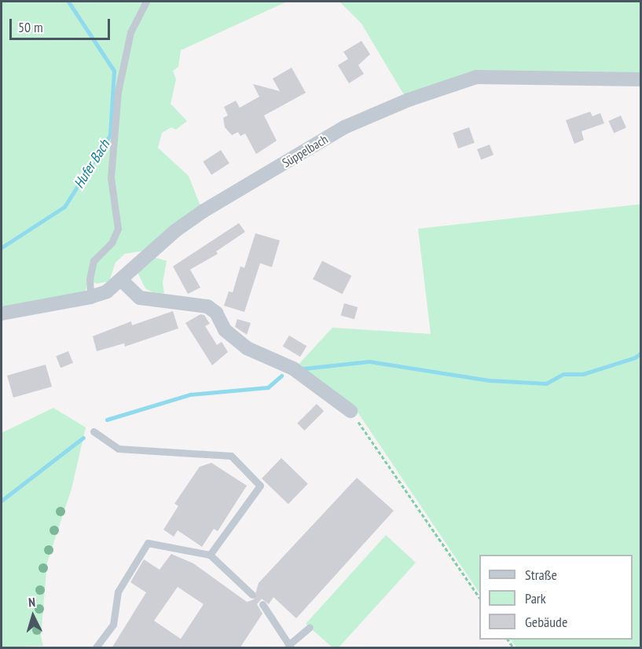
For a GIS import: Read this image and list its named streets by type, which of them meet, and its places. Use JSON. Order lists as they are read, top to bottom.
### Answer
{
  "streets": {
    "street": ["Süppelbach"]
  },
  "water": ["Hufer Bach"],
  "legend": ["Straße", "Park", "Gebäude"],
  "scale_bar": "50 m",
  "north": "top"
}
